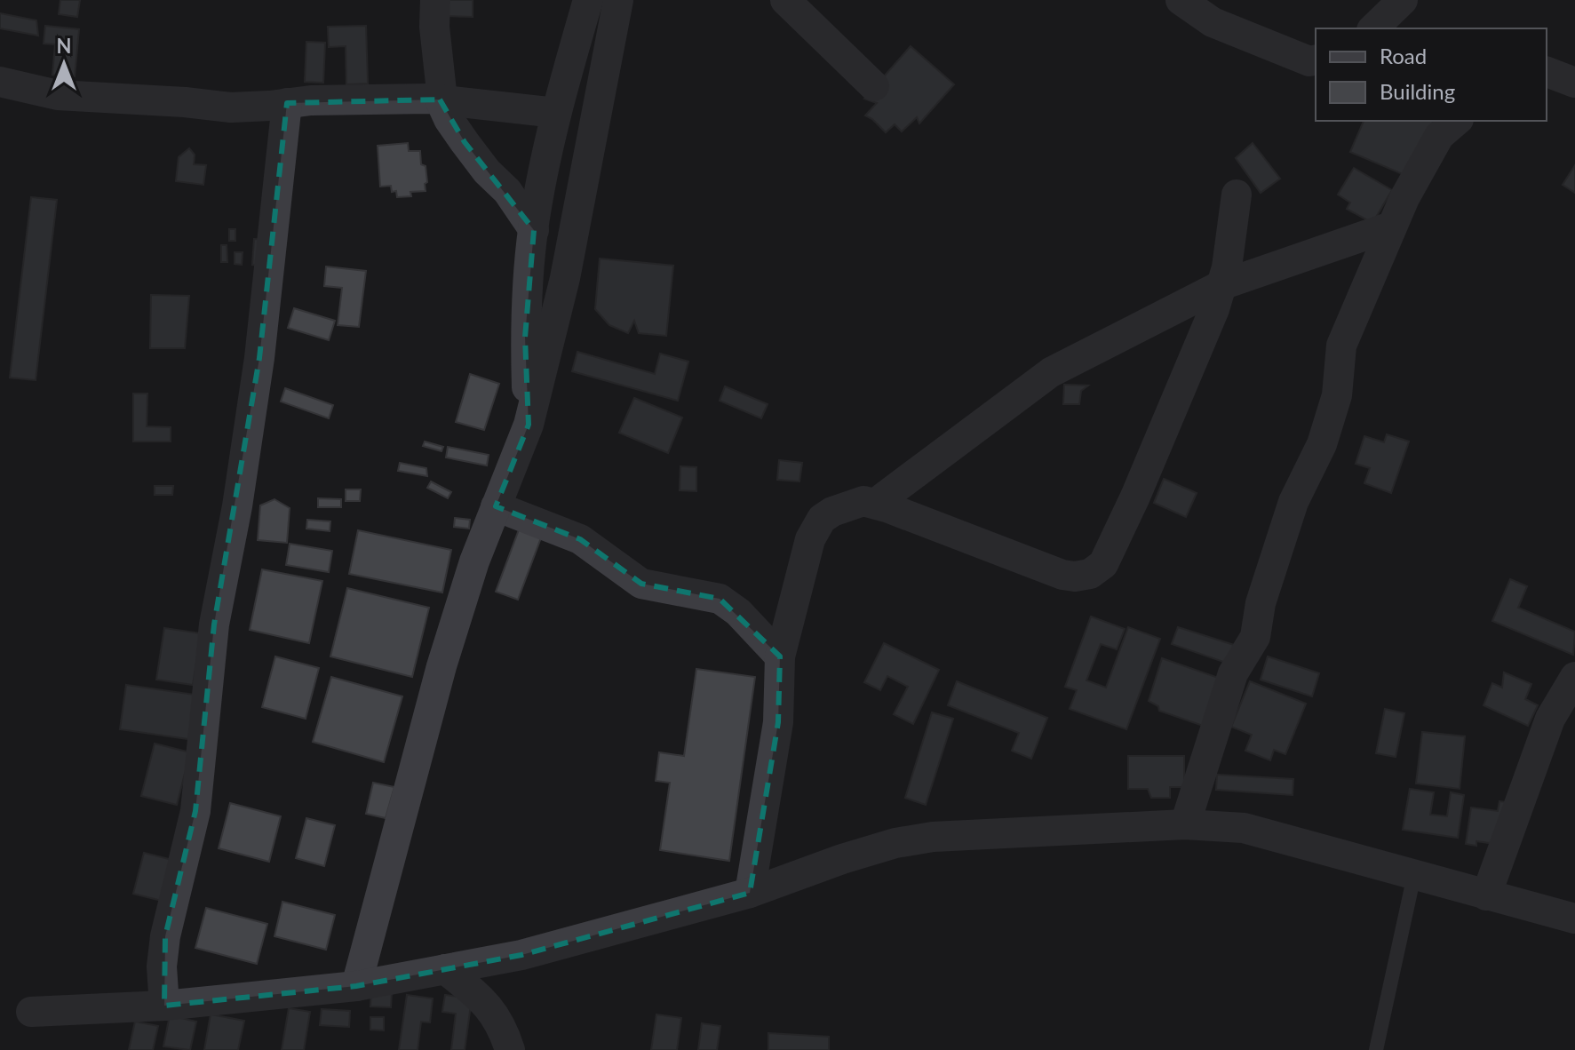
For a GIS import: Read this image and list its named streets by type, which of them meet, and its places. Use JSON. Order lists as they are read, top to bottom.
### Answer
{
  "legend": ["Road", "Building"],
  "north": "top"
}
